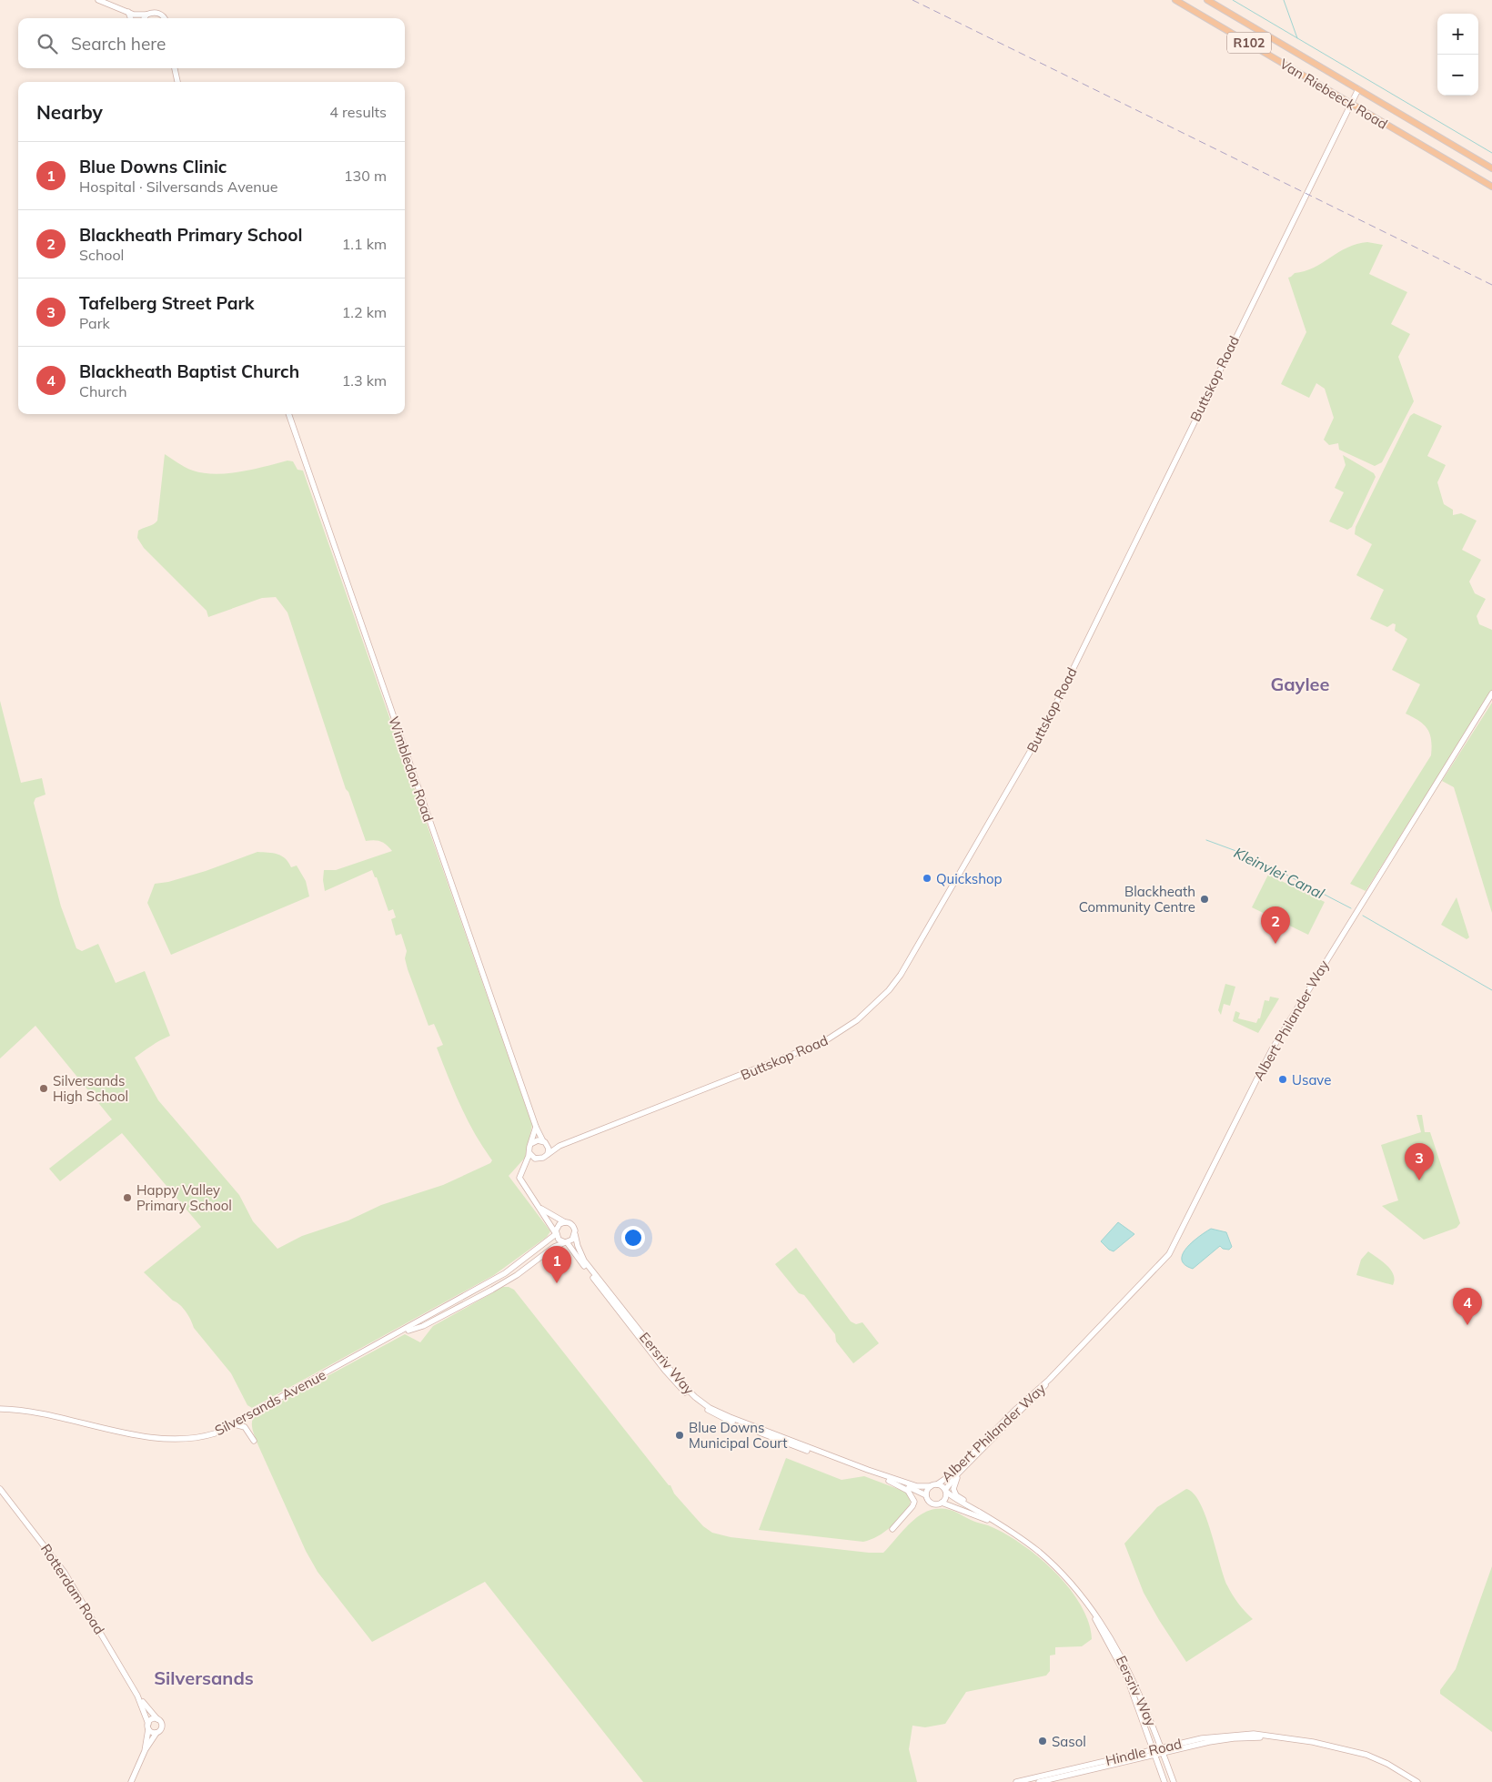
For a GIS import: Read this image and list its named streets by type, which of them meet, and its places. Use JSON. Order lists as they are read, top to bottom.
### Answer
{
  "streets": {
    "main road": ["R102", "Van Riebeeck Road"],
    "street": [
      "Buttskop Road",
      "Wimbledon Road",
      "Albert Philander Way",
      "Eersriv Way",
      "Silversands Avenue",
      "Rotterdam Road",
      "Hindle Road"
    ]
  },
  "crossings": [
    ["Van Riebeeck Road", "Buttskop Road"],
    ["Buttskop Road", "Wimbledon Road"],
    ["Albert Philander Way", "Eersriv Way"],
    ["Eersriv Way", "Silversands Avenue"],
    ["Eersriv Way", "Hindle Road"]
  ],
  "districts": ["Gaylee", "Silversands"],
  "water": ["Kleinvlei Canal"],
  "places": [
    "Quickshop",
    "Blackheath Community Centre",
    "Usave",
    "Silversands High School",
    "Happy Valley Primary School",
    "Blue Downs Municipal Court",
    "Sasol"
  ],
  "page": {
    "map_buttons": ["+", "−"],
    "search": "Search here",
    "heading": ["Nearby", "4 results"],
    "list": [
      {
        "mark": "1",
        "name": "Blue Downs Clinic",
        "note": "Hospital · Silversands Avenue",
        "value": "130 m"
      },
      {
        "mark": "2",
        "name": "Blackheath Primary School",
        "note": "School",
        "value": "1.1 km"
      },
      {
        "mark": "3",
        "name": "Tafelberg Street Park",
        "note": "Park",
        "value": "1.2 km"
      },
      {
        "mark": "4",
        "name": "Blackheath Baptist Church",
        "note": "Church",
        "value": "1.3 km"
      }
    ],
    "pins": [
      "2",
      "3",
      "1",
      "4"
    ]
  }
}
